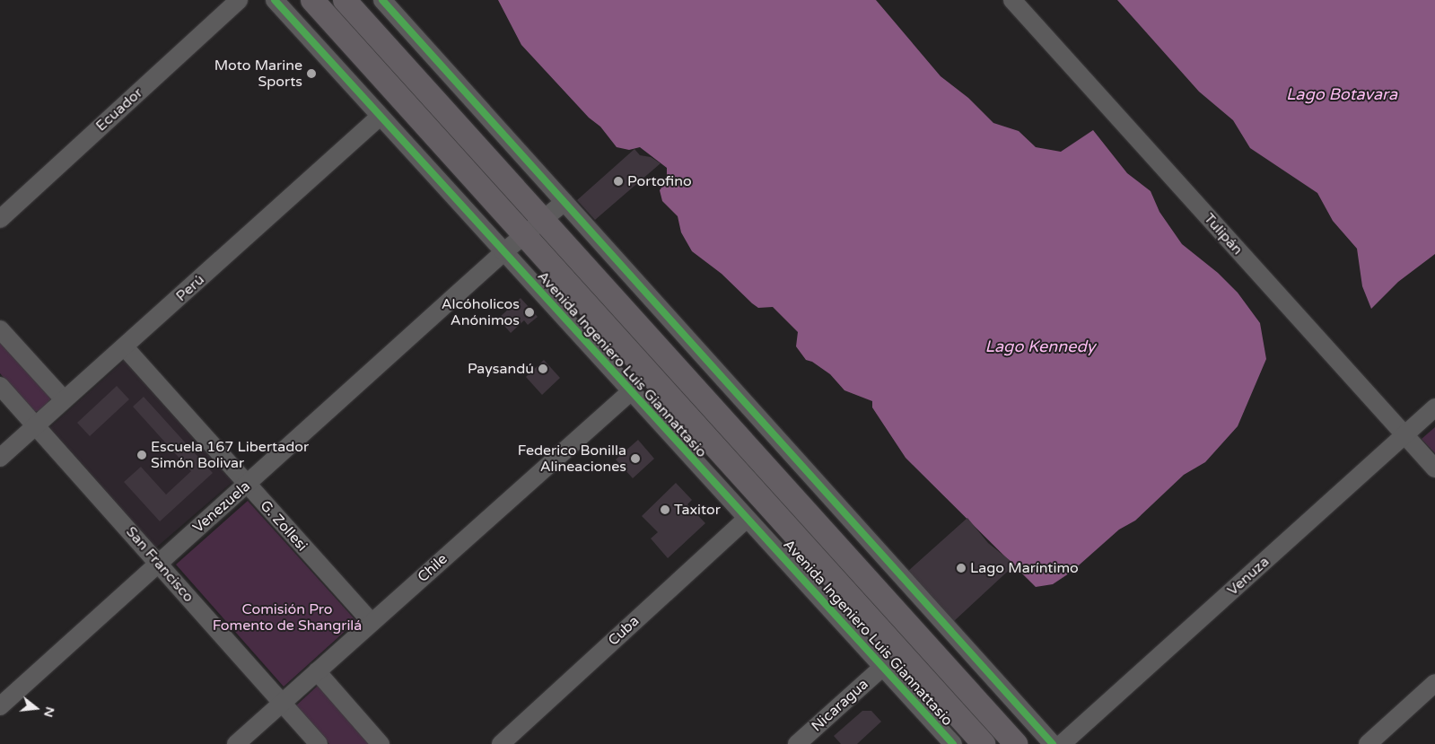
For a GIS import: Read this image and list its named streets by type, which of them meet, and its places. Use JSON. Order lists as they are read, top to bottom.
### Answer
{
  "streets": {
    "main road": ["Avenida Ingeniero Luis Giannattasio"],
    "street": [
      "Ecuador",
      "Tulipán",
      "Perú",
      "Venezuela",
      "G. Zollesi",
      "San Francisco",
      "Chile",
      "Venuza",
      "Cuba",
      "Nicaragua"
    ]
  },
  "crossings": [
    ["Tulipán", "Venuza"],
    ["Perú", "Avenida Ingeniero Luis Giannattasio"],
    ["Perú", "G. Zollesi"],
    ["Perú", "San Francisco"],
    ["Avenida Ingeniero Luis Giannattasio", "Venezuela"],
    ["Avenida Ingeniero Luis Giannattasio", "Chile"],
    ["Avenida Ingeniero Luis Giannattasio", "Cuba"],
    ["Avenida Ingeniero Luis Giannattasio", "Nicaragua"],
    ["Venezuela", "G. Zollesi"],
    ["Venezuela", "San Francisco"],
    ["G. Zollesi", "Chile"],
    ["San Francisco", "Chile"]
  ],
  "water": ["Lago Botavara", "Lago Kennedy"],
  "parks": ["Comisión Pro Fomento de Shangrilá"],
  "places": [
    "Moto Marine Sports",
    "Portofino",
    "Alcóholicos Anónimos",
    "Paysandú",
    "Escuela 167 Libertador Simón Bolivar",
    "Federico Bonilla Alineaciones",
    "Taxitor",
    "Lago Maríntimo"
  ],
  "north": "right"
}
